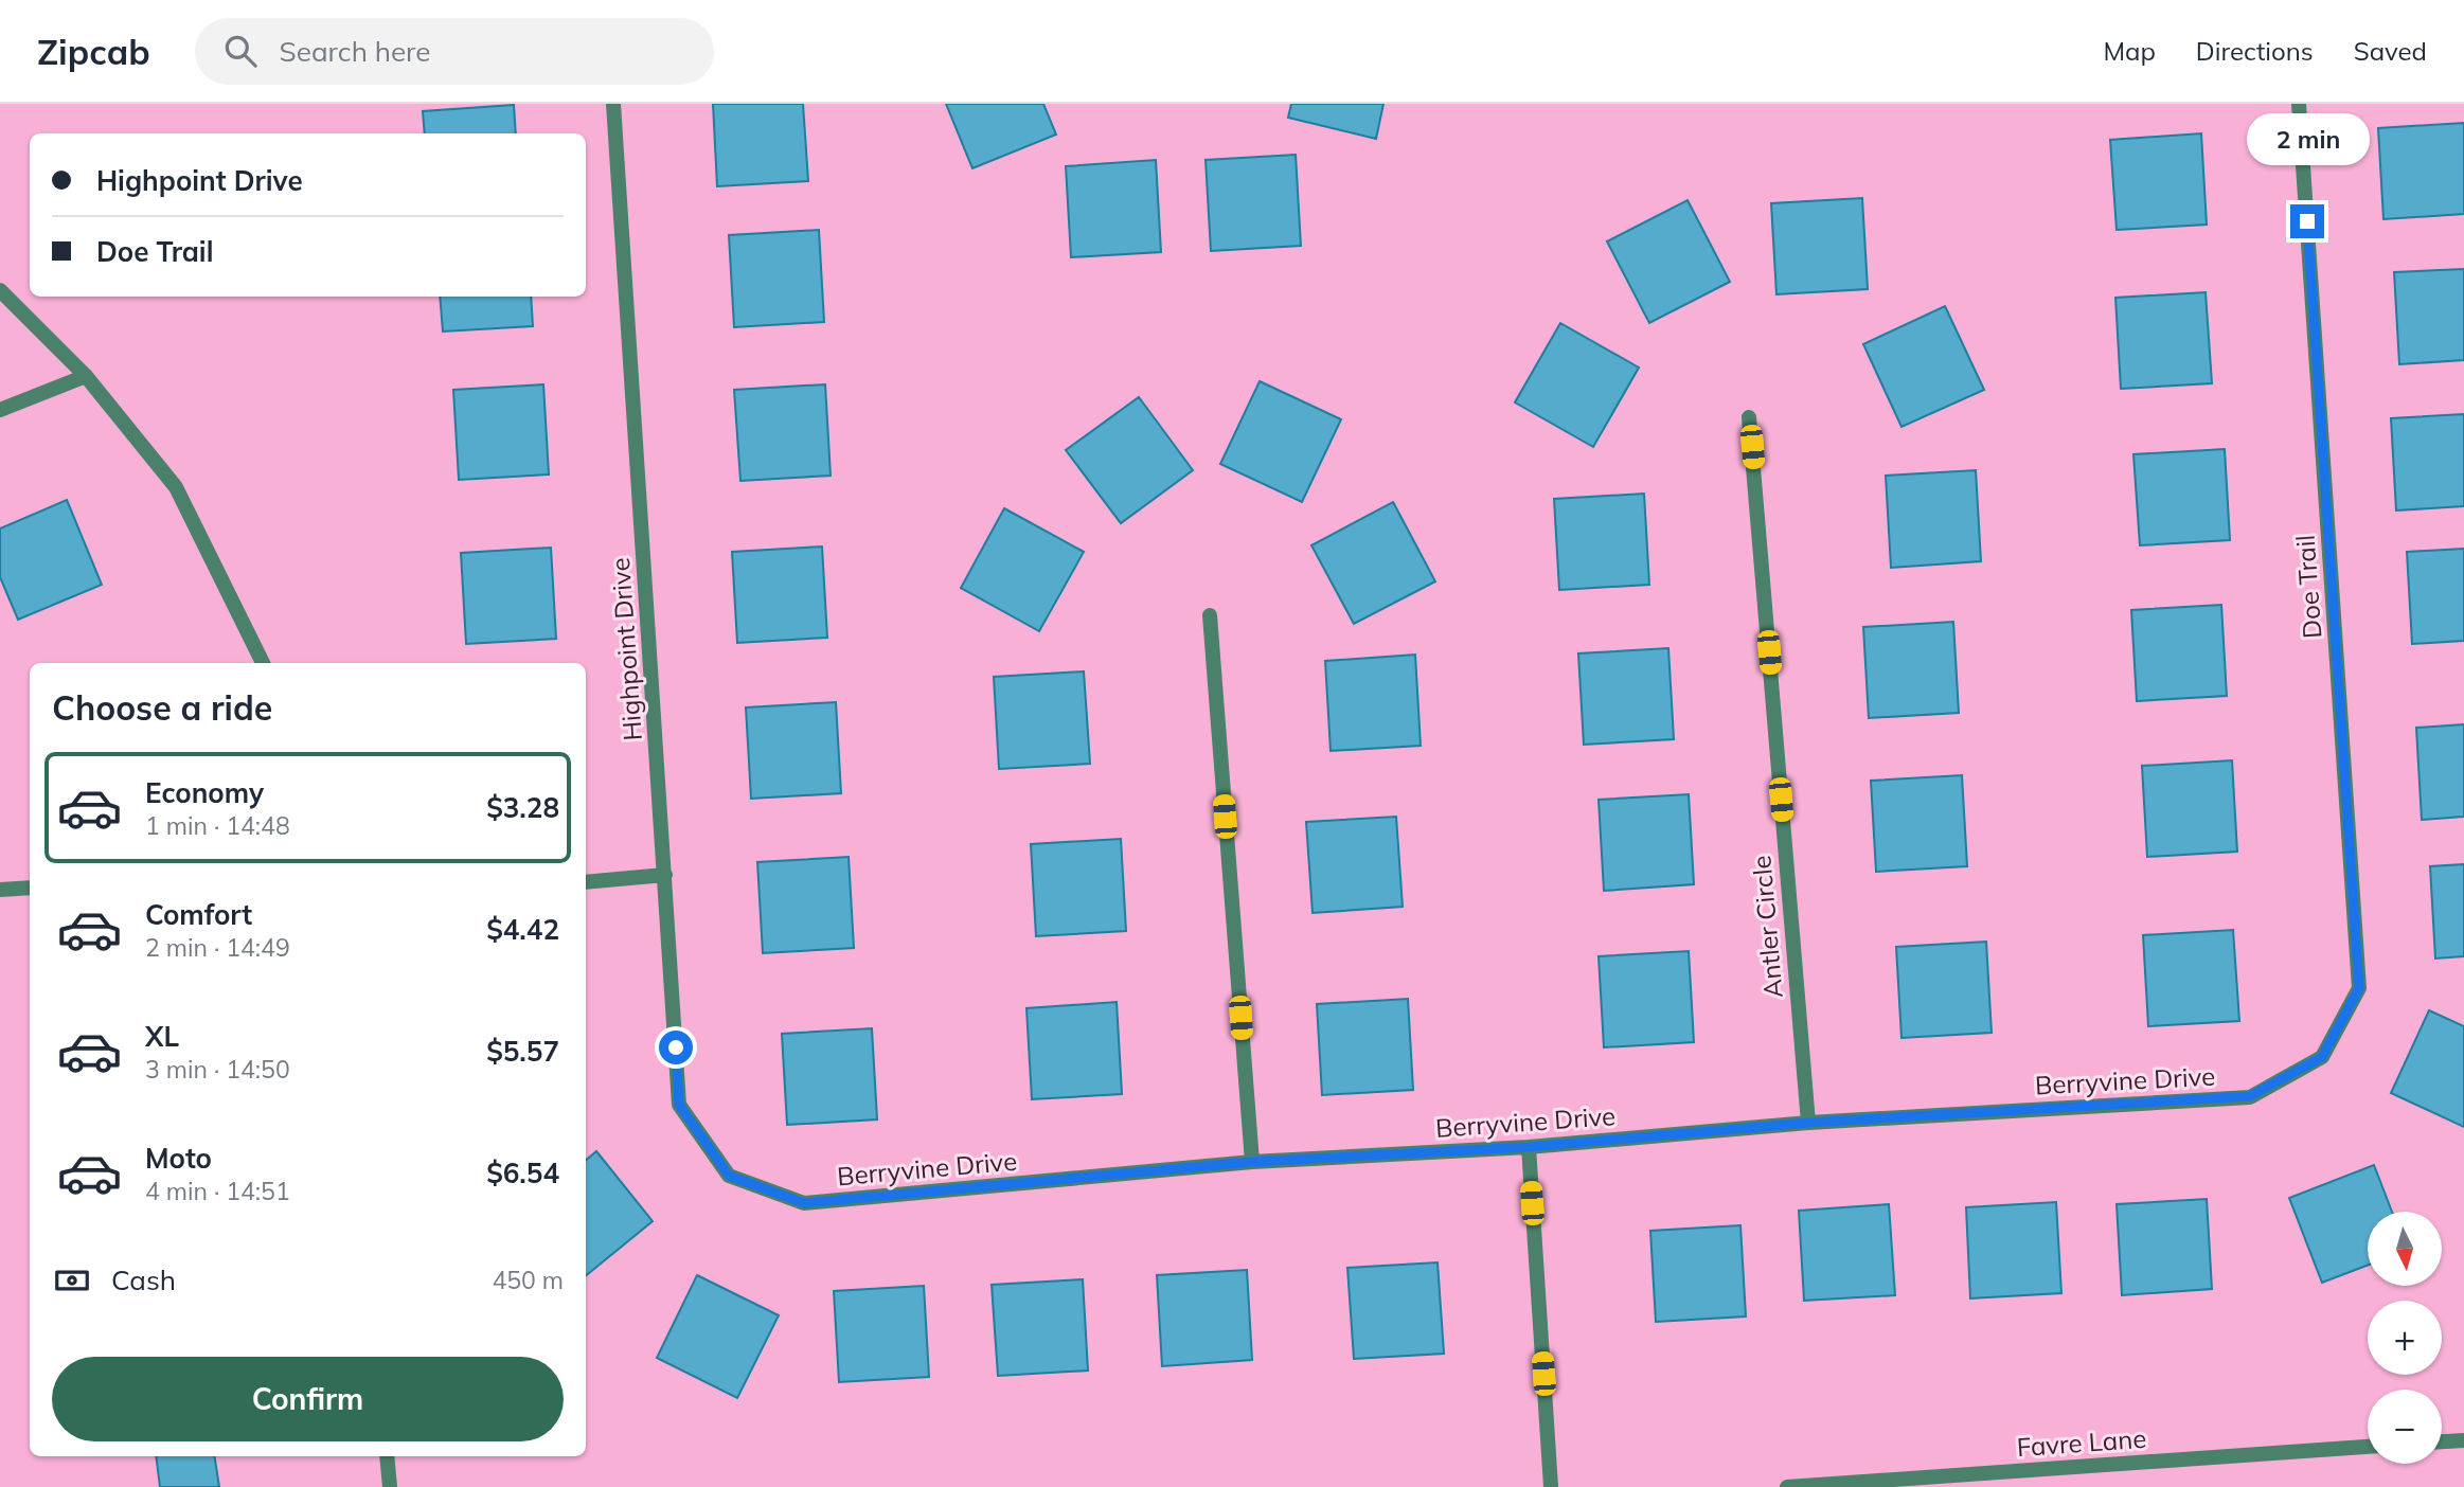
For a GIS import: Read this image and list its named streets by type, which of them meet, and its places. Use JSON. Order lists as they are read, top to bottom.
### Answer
{
  "streets": {
    "street": [
      "Doe Trail",
      "Highpoint Drive",
      "Antler Circle",
      "Berryvine Drive",
      "Favre Lane"
    ]
  },
  "crossings": [
    ["Doe Trail", "Berryvine Drive"],
    ["Highpoint Drive", "Berryvine Drive"],
    ["Antler Circle", "Berryvine Drive"]
  ],
  "north": "bottom",
  "page": {
    "header": "Zipcab",
    "search": "Search here",
    "nav": ["Map", "Directions", "Saved"],
    "bubble": "2 min",
    "banner": ["Highpoint Drive", "Doe Trail"],
    "heading": "Choose a ride",
    "list": [
      {
        "name": "Economy",
        "note": "1 min · 14:48",
        "value": "$3.28"
      },
      {
        "name": "Comfort",
        "note": "2 min · 14:49",
        "value": "$4.42"
      },
      {
        "name": "XL",
        "note": "3 min · 14:50",
        "value": "$5.57"
      },
      {
        "name": "Moto",
        "note": "4 min · 14:51",
        "value": "$6.54"
      }
    ],
    "map_buttons": ["+", "−"],
    "pay": ["Cash", "450 m"],
    "buttons": "Confirm"
  }
}
